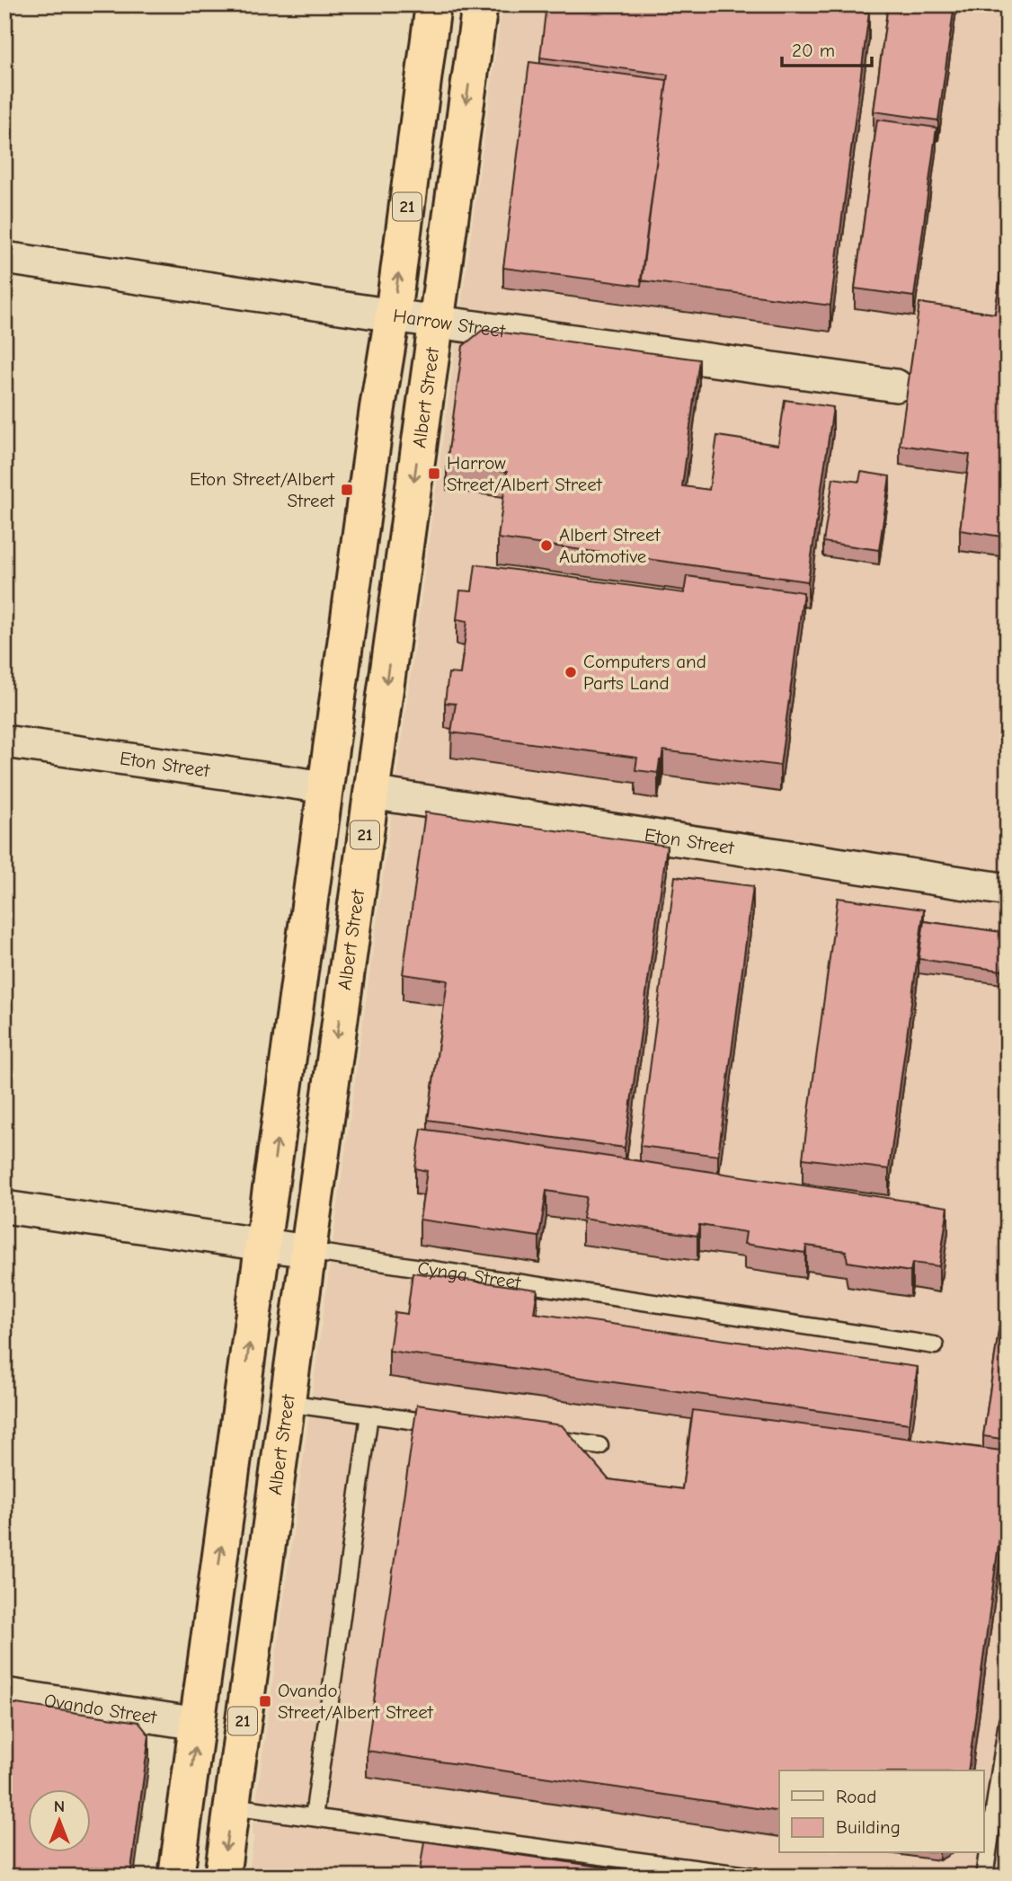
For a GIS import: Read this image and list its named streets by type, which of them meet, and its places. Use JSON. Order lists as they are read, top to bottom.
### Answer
{
  "streets": {
    "highway": ["21", "Albert Street"],
    "street": [
      "Harrow Street",
      "Eton Street",
      "Cynga Street",
      "Ovando Street"
    ]
  },
  "crossings": [
    ["21", "Harrow Street"],
    ["21", "Eton Street"],
    ["21", "Cynga Street"],
    ["21", "Ovando Street"],
    ["Harrow Street", "Albert Street"],
    ["Albert Street", "Eton Street"],
    ["Albert Street", "Cynga Street"]
  ],
  "places": {
    "transit": ["Harrow Street/Albert Street", "Eton Street/Albert Street", "Ovando Street/Albert Street"],
    "other": ["Albert Street Automotive", "Computers and Parts Land"]
  },
  "legend": ["Road", "Building"],
  "scale_bar": "20 m",
  "north": "top"
}
